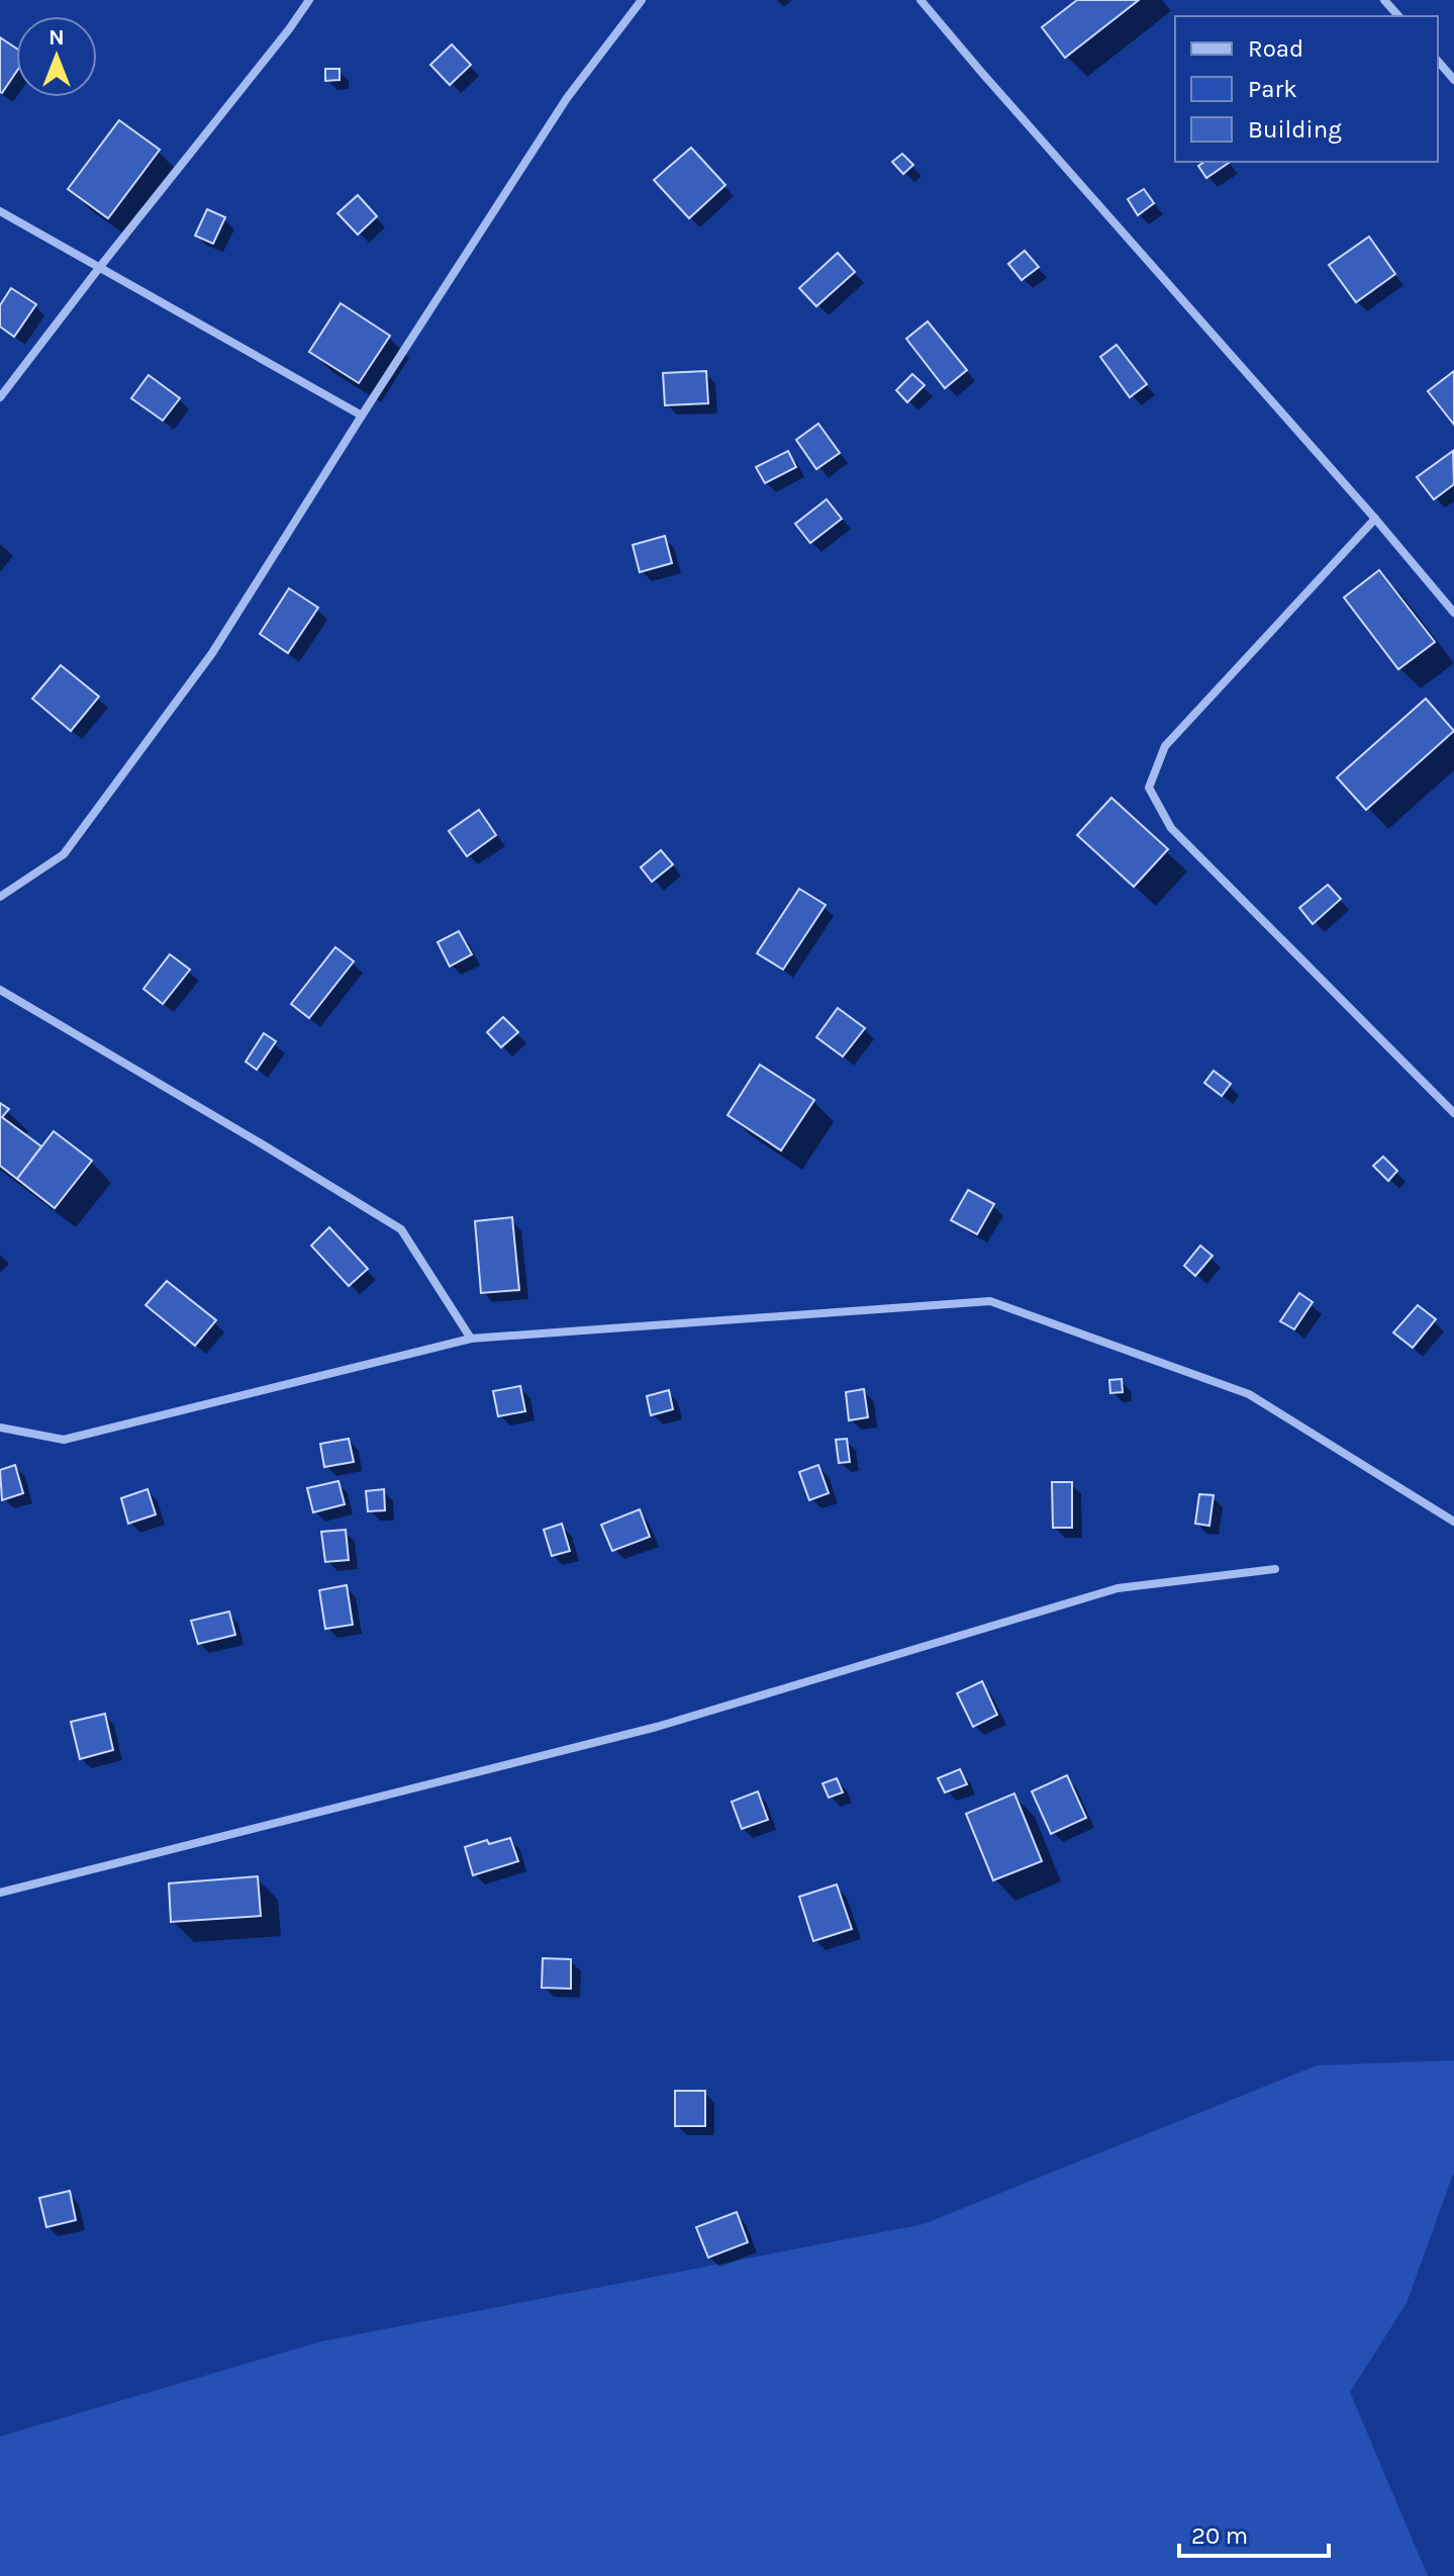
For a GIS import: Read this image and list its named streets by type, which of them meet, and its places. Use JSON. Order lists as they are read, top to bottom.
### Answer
{
  "legend": ["Road", "Park", "Building"],
  "scale_bar": "20 m",
  "north": "top"
}
